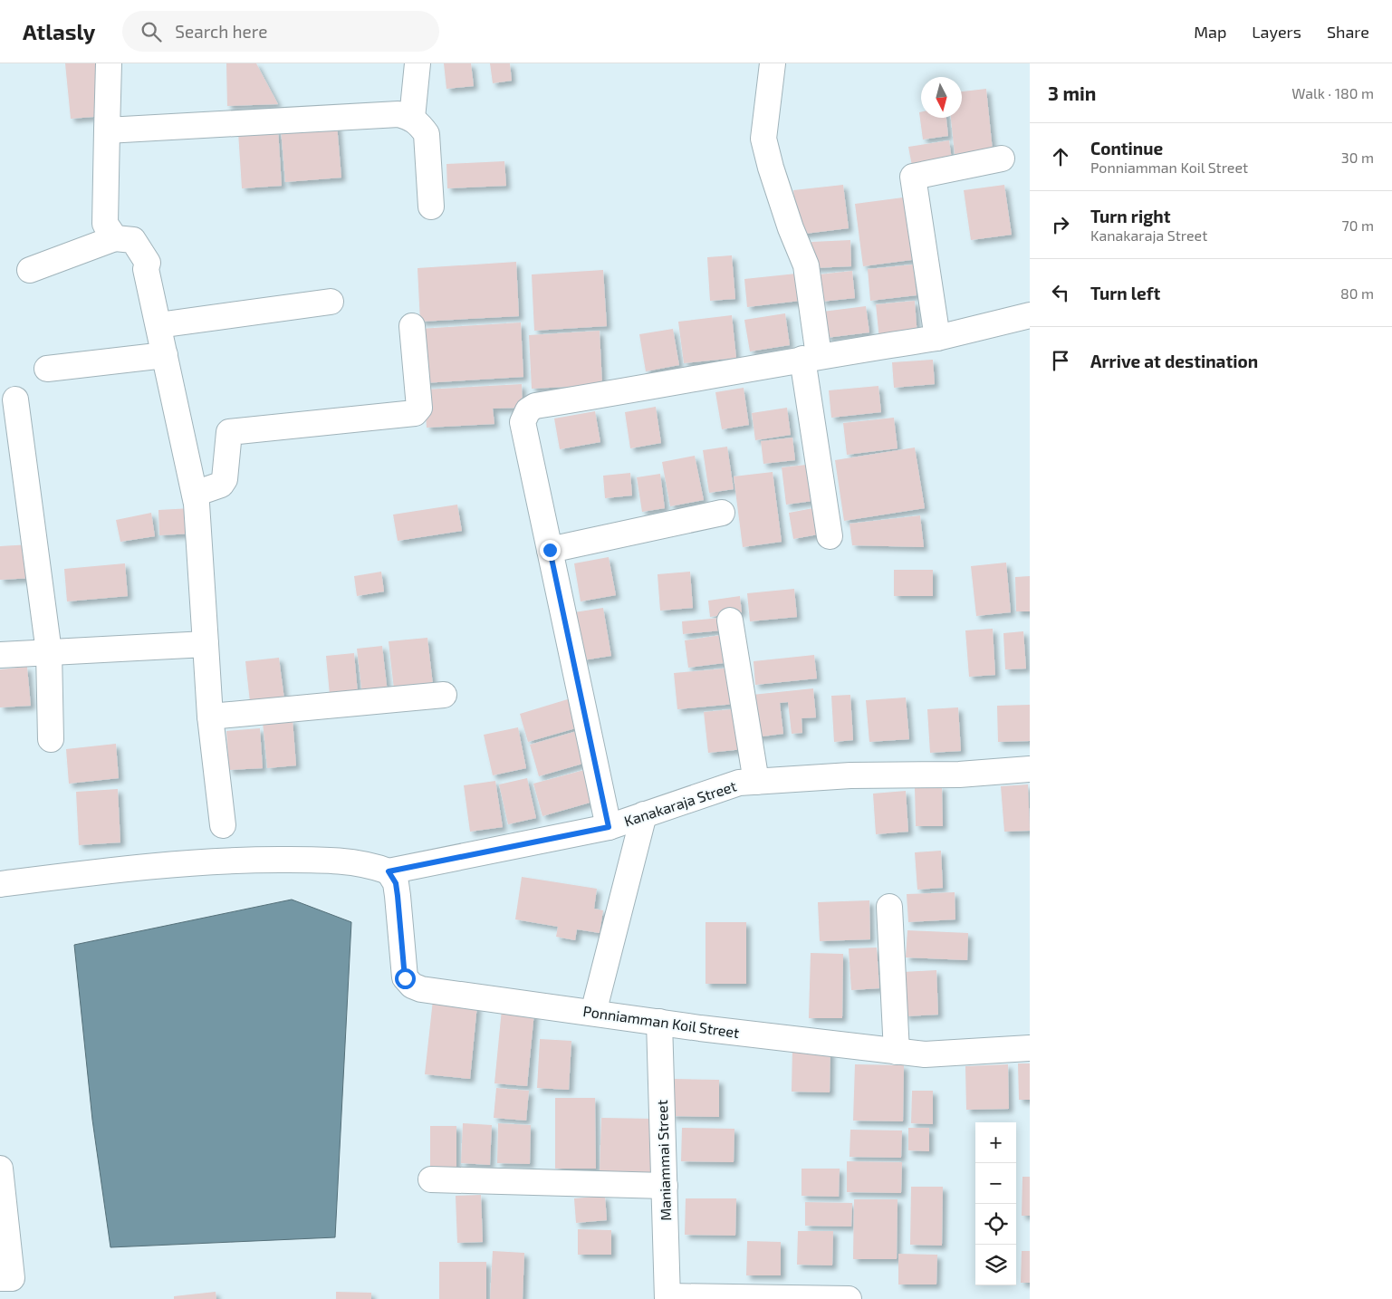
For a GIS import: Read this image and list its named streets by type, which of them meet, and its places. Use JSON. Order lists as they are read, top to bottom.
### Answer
{
  "streets": {
    "street": ["Kanakaraja Street", "Ponniamman Koil Street", "Maniammai Street"]
  },
  "crossings": [
    ["Kanakaraja Street", "Ponniamman Koil Street"],
    ["Ponniamman Koil Street", "Maniammai Street"]
  ],
  "north": "bottom",
  "page": {
    "header": "Atlasly",
    "search": "Search here",
    "nav": ["Map", "Layers", "Share"],
    "heading": ["3 min", "Walk · 180 m"],
    "list": [
      ["Continue", "Ponniamman Koil Street", "30 m"],
      ["Turn right", "Kanakaraja Street", "70 m"],
      ["Turn left", "80 m"],
      "Arrive at destination"
    ],
    "map_buttons": ["+", "−"]
  }
}
